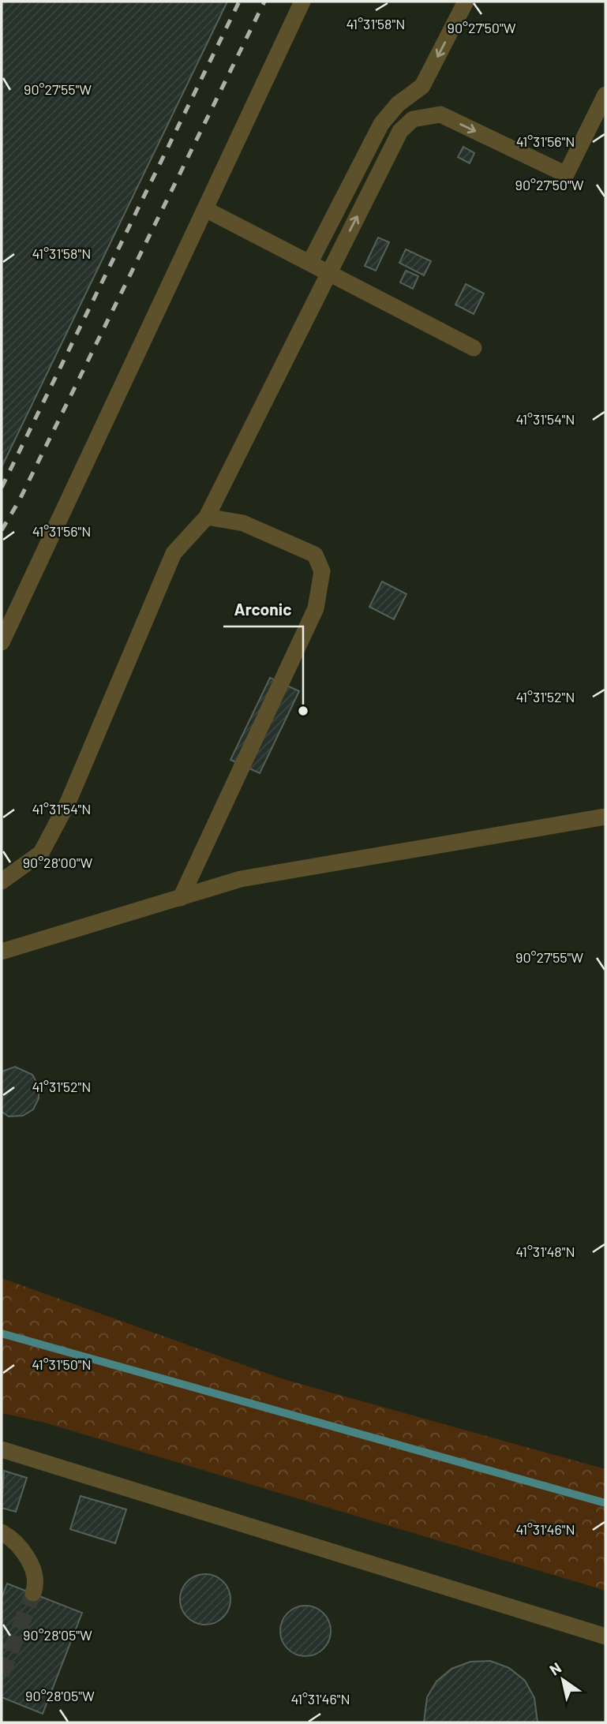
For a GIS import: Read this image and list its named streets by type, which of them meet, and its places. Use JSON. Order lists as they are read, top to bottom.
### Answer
{
  "places": ["Arconic"],
  "north": "top left",
  "coordinates": [
    "41°31'58\"N",
    "90°27'50\"W",
    "90°27'55\"W",
    "41°31'56\"N",
    "41°31'54\"N",
    "41°31'52\"N",
    "90°28'00\"W",
    "41°31'48\"N",
    "41°31'50\"N",
    "41°31'46\"N",
    "90°28'05\"W"
  ]
}
